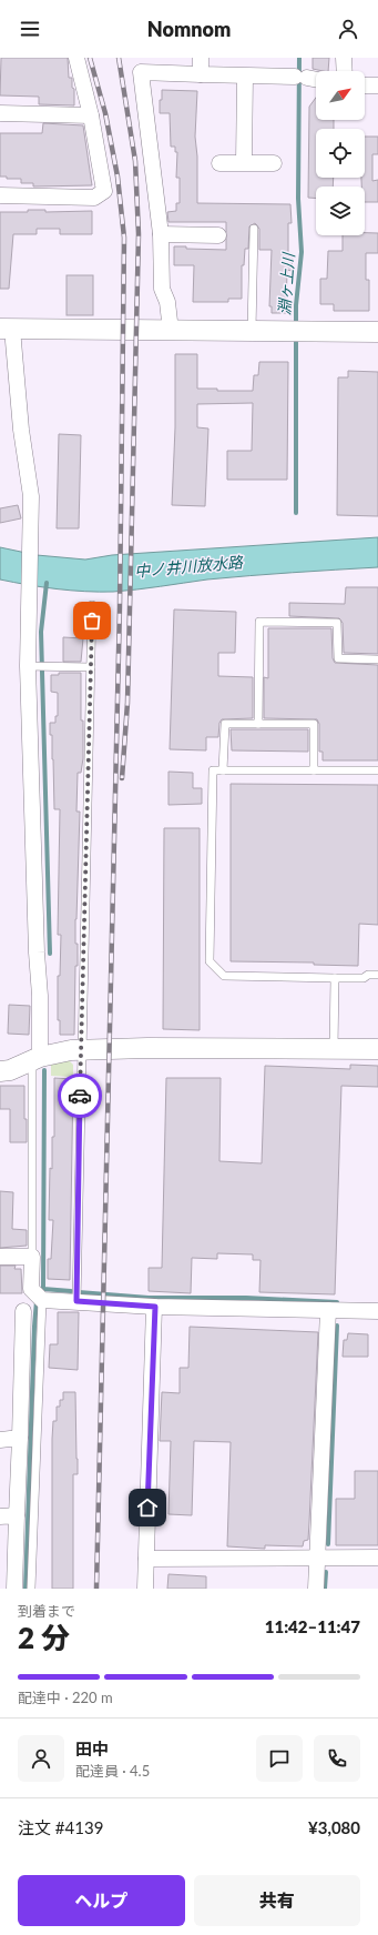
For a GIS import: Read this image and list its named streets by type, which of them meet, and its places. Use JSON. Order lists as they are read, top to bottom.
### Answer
{
  "water": ["淵ヶ上川", "中ノ井川放水路"],
  "north": "top right",
  "page": {
    "header": "Nomnom",
    "heading": ["2 分", "到着まで", "11:42–11:47"],
    "panel": [
      "田中",
      "配達員 · 4.5",
      "注文 #4139",
      "¥3,080"
    ],
    "bar": "配達中 · 220 m",
    "buttons": ["ヘルプ", "共有"]
  }
}
